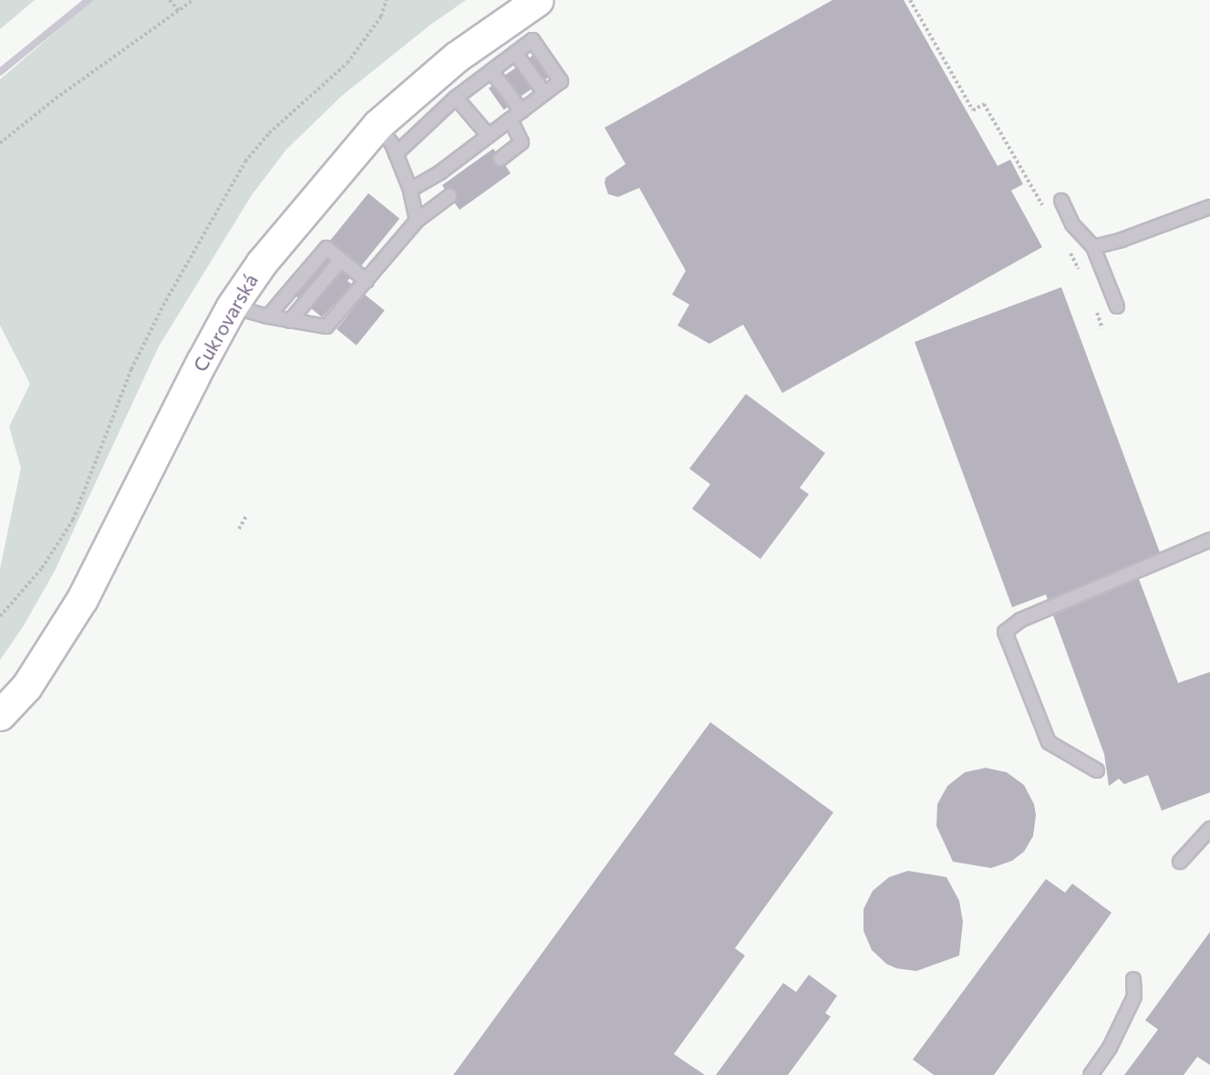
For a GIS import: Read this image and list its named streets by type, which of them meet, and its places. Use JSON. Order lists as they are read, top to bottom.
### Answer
{
  "streets": {
    "main road": ["Cukrovarská"]
  }
}
